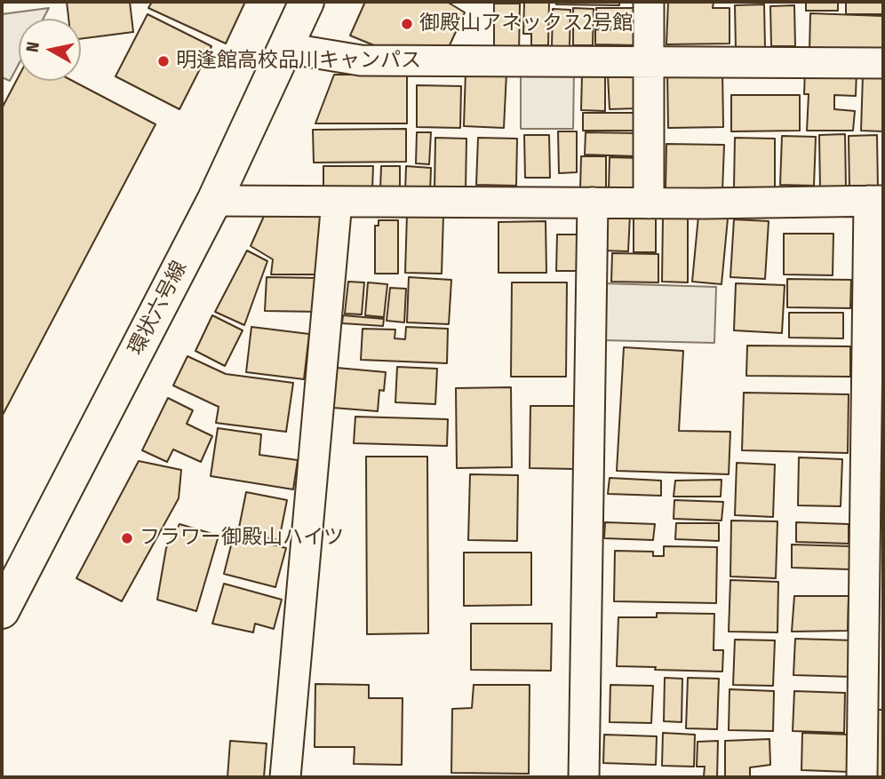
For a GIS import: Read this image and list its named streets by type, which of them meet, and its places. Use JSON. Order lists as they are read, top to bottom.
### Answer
{
  "streets": {
    "main road": ["環状六号線"]
  },
  "places": ["御殿山アネックス2号館", "明逢館高校品川キャンパス", "フラワー御殿山ハイツ"],
  "north": "left"
}
